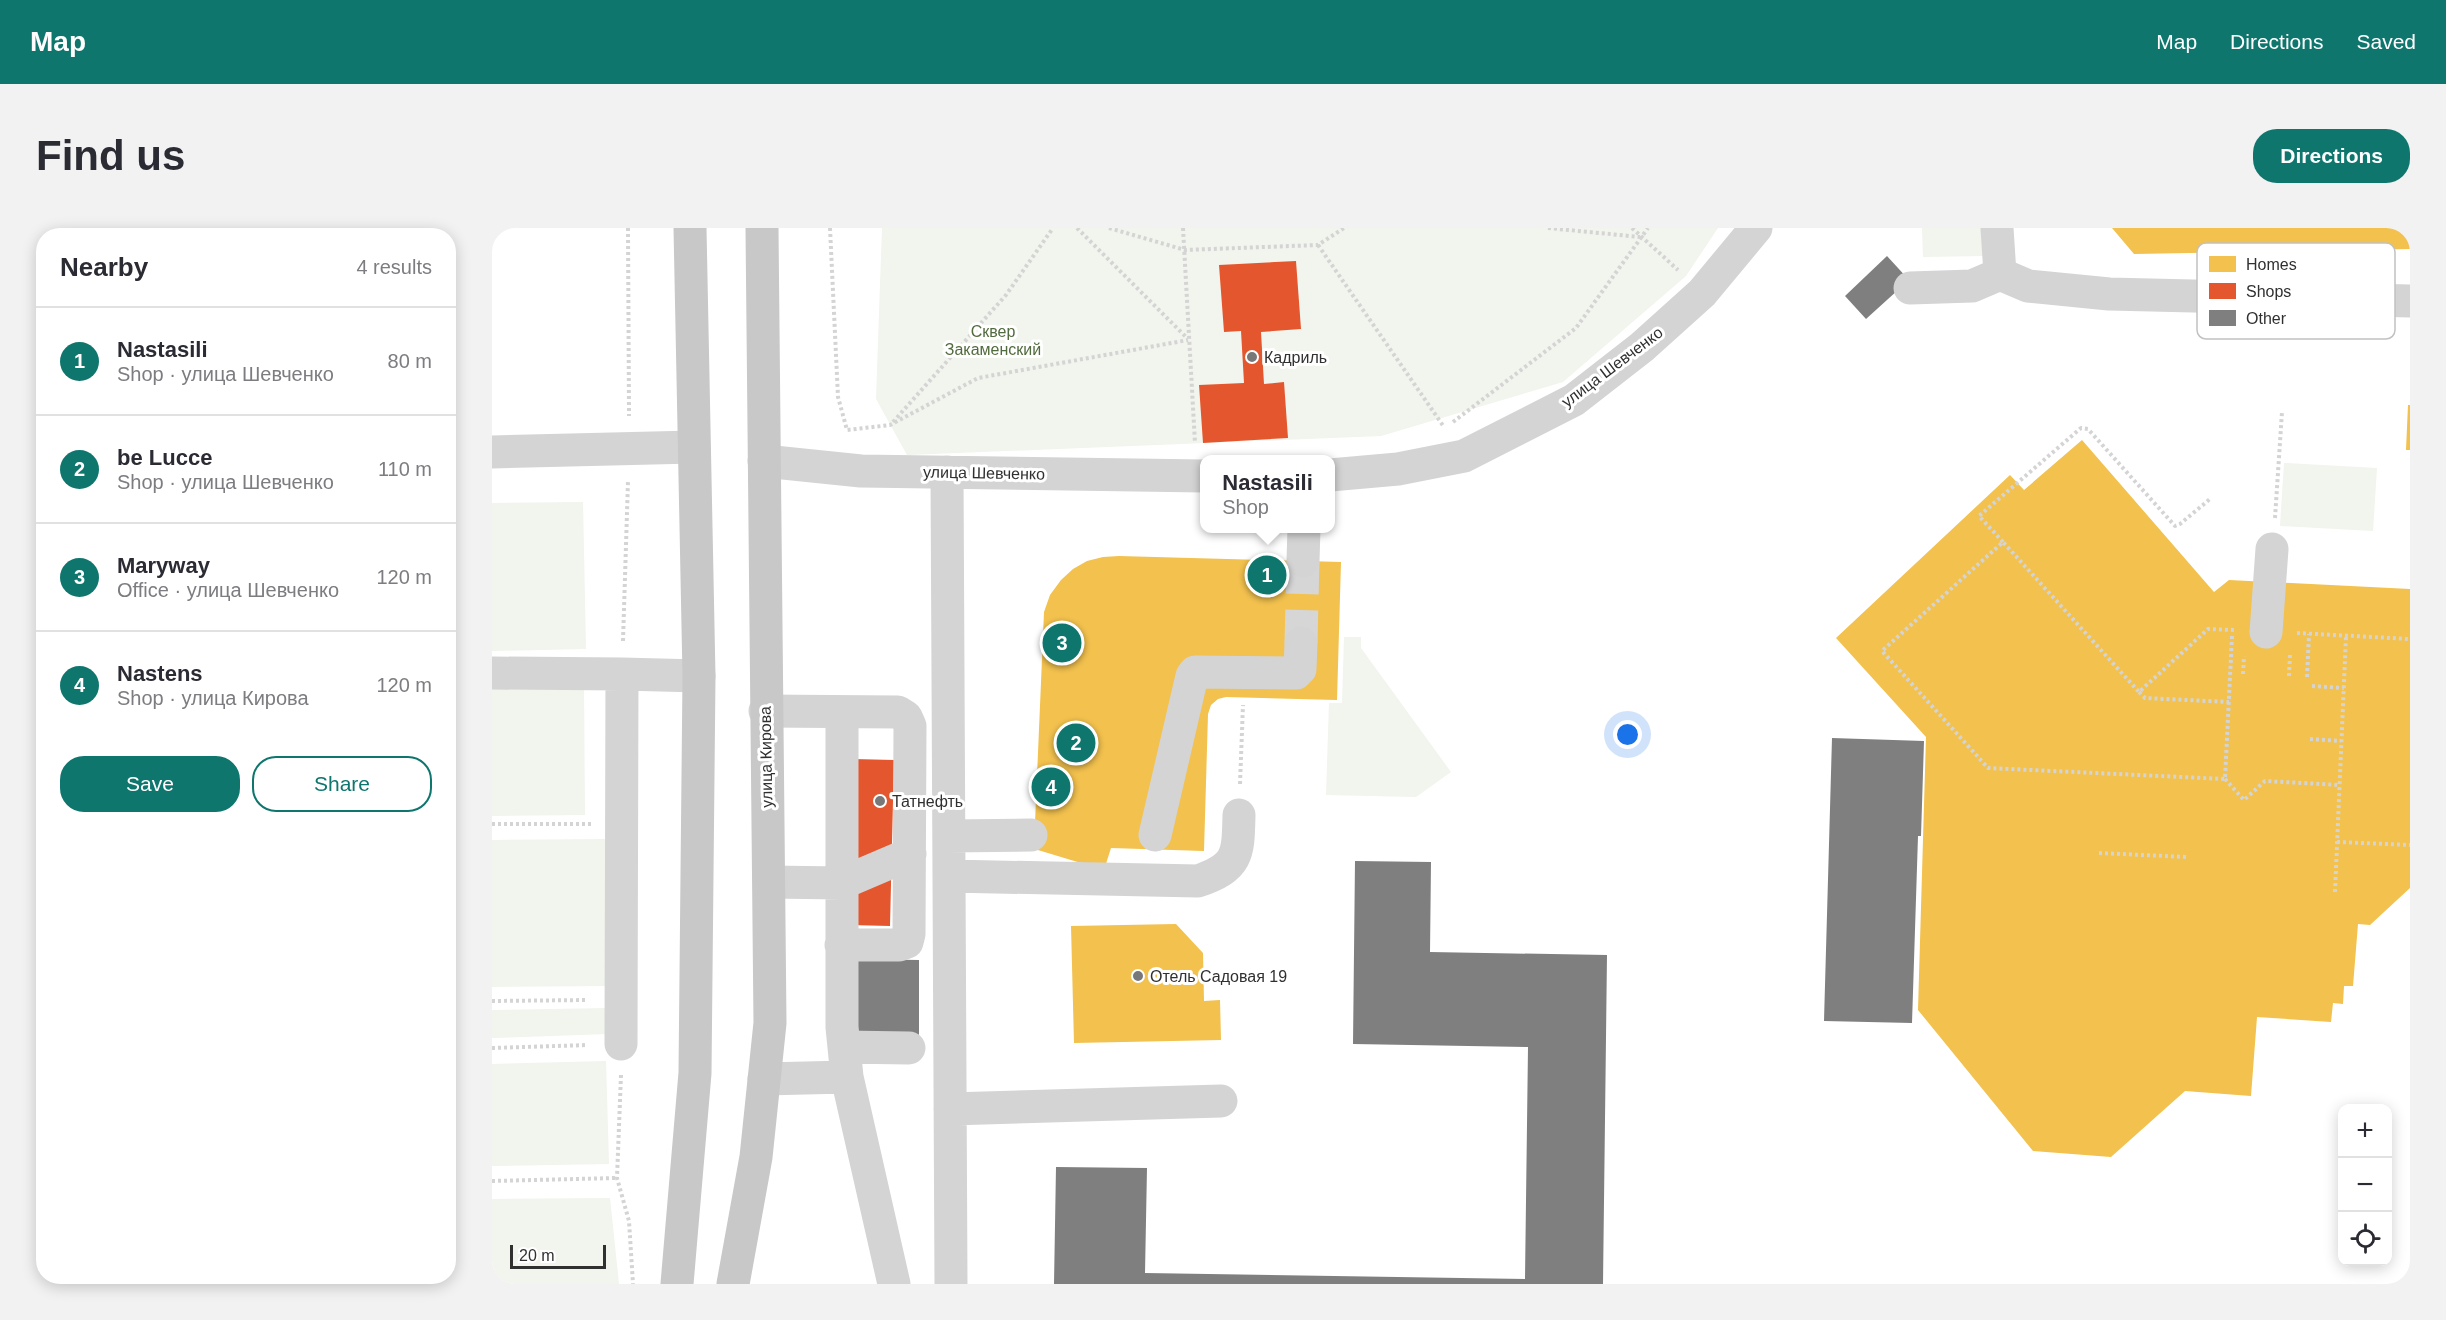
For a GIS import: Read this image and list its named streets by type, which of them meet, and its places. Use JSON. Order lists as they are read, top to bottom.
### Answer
{
  "streets": {
    "main road": ["улица Кирова"],
    "street": ["улица Шевченко"]
  },
  "crossings": [
    ["улица Шевченко", "улица Кирова"]
  ],
  "parks": ["Сквер Закаменский"],
  "places": ["Кадриль", "Татнефть", "Отель Садовая 19"],
  "legend": ["Homes", "Shops", "Other"],
  "scale_bar": "20 m",
  "page": {
    "header": "Map",
    "nav": ["Map", "Directions", "Saved"],
    "buttons": [
      "Directions",
      ["Save", "Share"]
    ],
    "title": "Find us",
    "heading": ["Nearby", "4 results"],
    "list": [
      {
        "mark": "1",
        "name": "Nastasili",
        "note": "Shop · улица Шевченко",
        "value": "80 m"
      },
      {
        "mark": "2",
        "name": "be Lucce",
        "note": "Shop · улица Шевченко",
        "value": "110 m"
      },
      {
        "mark": "3",
        "name": "Maryway",
        "note": "Office · улица Шевченко",
        "value": "120 m"
      },
      {
        "mark": "4",
        "name": "Nastens",
        "note": "Shop · улица Кирова",
        "value": "120 m"
      }
    ],
    "popup": ["Nastasili", "Shop"],
    "pins": [
      "1",
      "3",
      "2",
      "4"
    ],
    "map_buttons": ["+", "−"],
    "scale": "20 m"
  }
}
